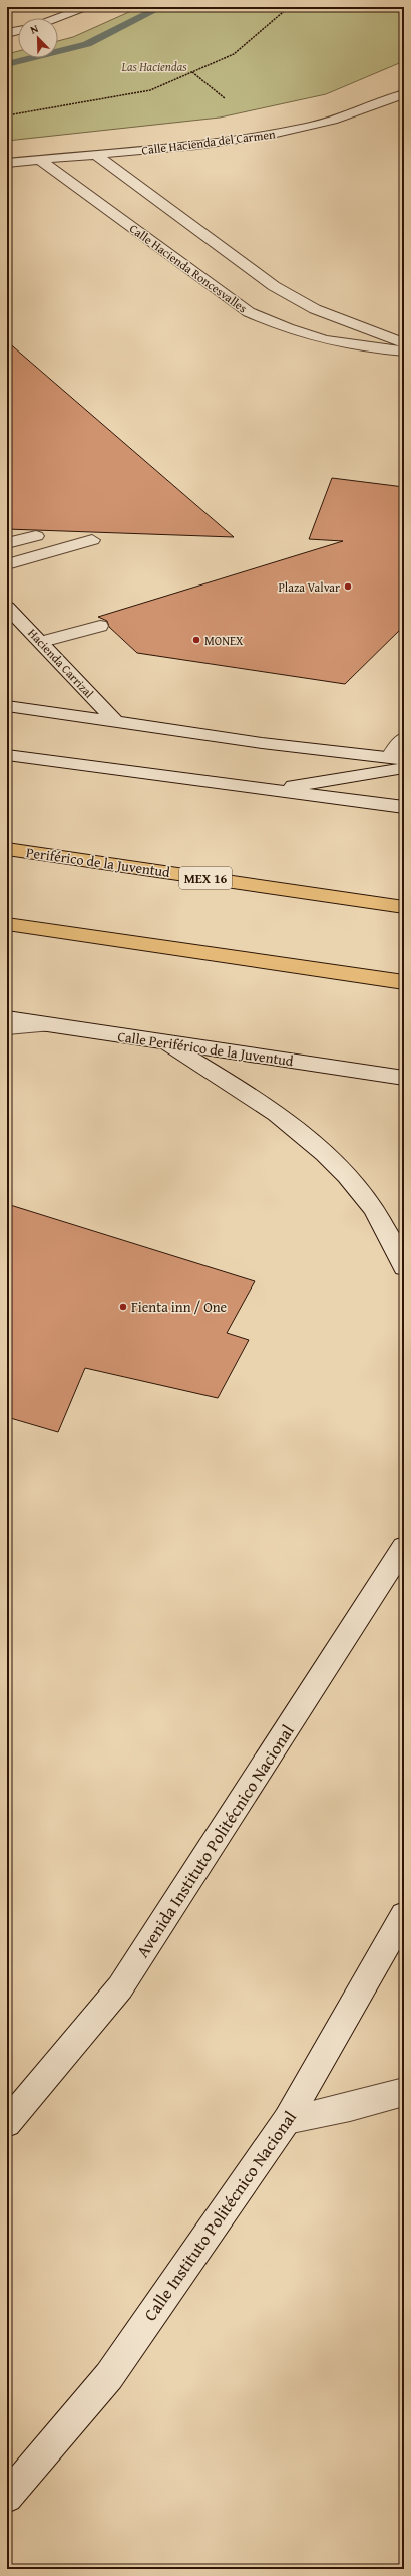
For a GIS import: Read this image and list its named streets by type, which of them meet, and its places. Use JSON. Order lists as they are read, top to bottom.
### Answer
{
  "streets": {
    "highway": ["Periférico de la Juventud", "MEX 16"],
    "street": [
      "Calle Hacienda del Carmen",
      "Calle Hacienda Roncesvalles",
      "Hacienda Carrizal",
      "Calle Periférico de la Juventud",
      "Avenida Instituto Politécnico Nacional",
      "Calle Instituto Politécnico Nacional"
    ]
  },
  "crossings": [
    ["Calle Hacienda del Carmen", "Calle Hacienda Roncesvalles"]
  ],
  "parks": ["Las Haciendas"],
  "places": ["Plaza Valvar", "MONEX", "Fienta inn / One"],
  "north": "top left"
}
